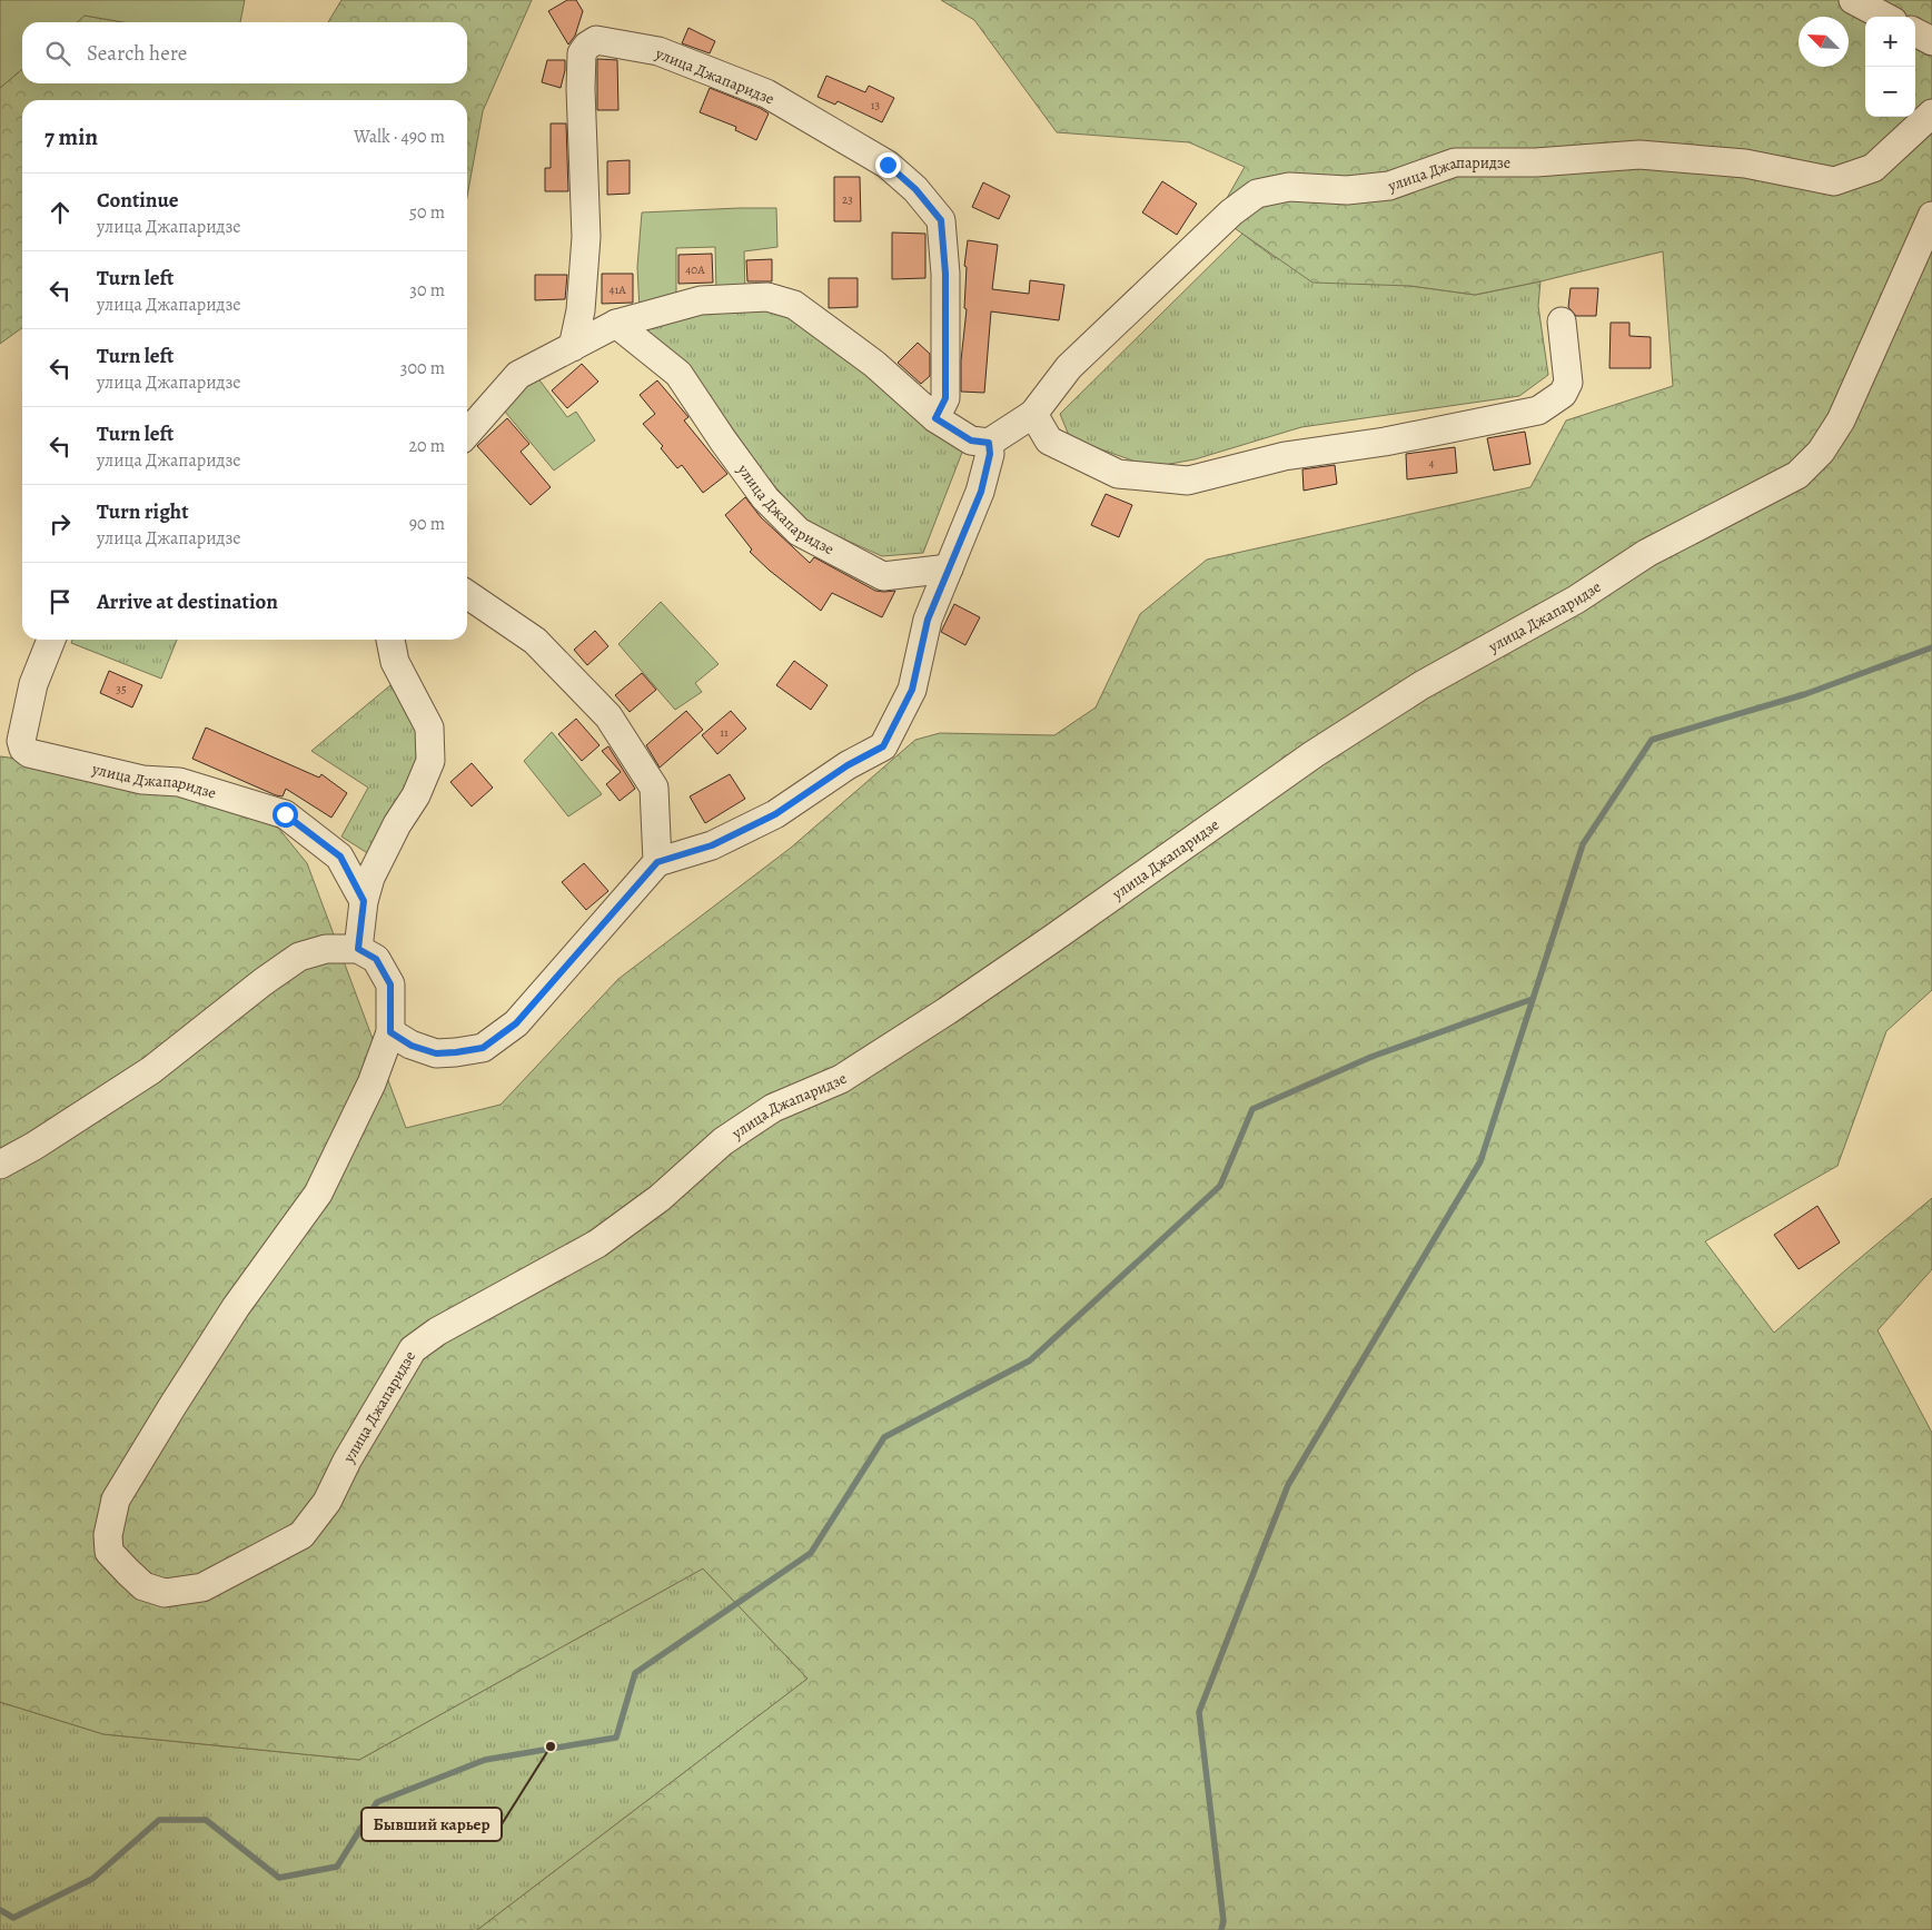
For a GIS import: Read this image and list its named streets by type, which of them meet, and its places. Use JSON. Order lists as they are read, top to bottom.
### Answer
{
  "streets": {
    "street": ["улица Джапаридзе"]
  },
  "places": ["Бывший карьер"],
  "house_numbers": [
    "13",
    "23",
    "40А",
    "41А",
    "4",
    "35",
    "11"
  ],
  "north": "top left",
  "page": {
    "map_buttons": ["+", "−"],
    "search": "Search here",
    "heading": ["7 min", "Walk · 490 m"],
    "list": [
      ["Continue", "улица Джапаридзе", "50 m"],
      ["Turn left", "улица Джапаридзе", "30 m"],
      ["Turn left", "улица Джапаридзе", "300 m"],
      ["Turn left", "улица Джапаридзе", "20 m"],
      ["Turn right", "улица Джапаридзе", "90 m"],
      "Arrive at destination"
    ]
  }
}
